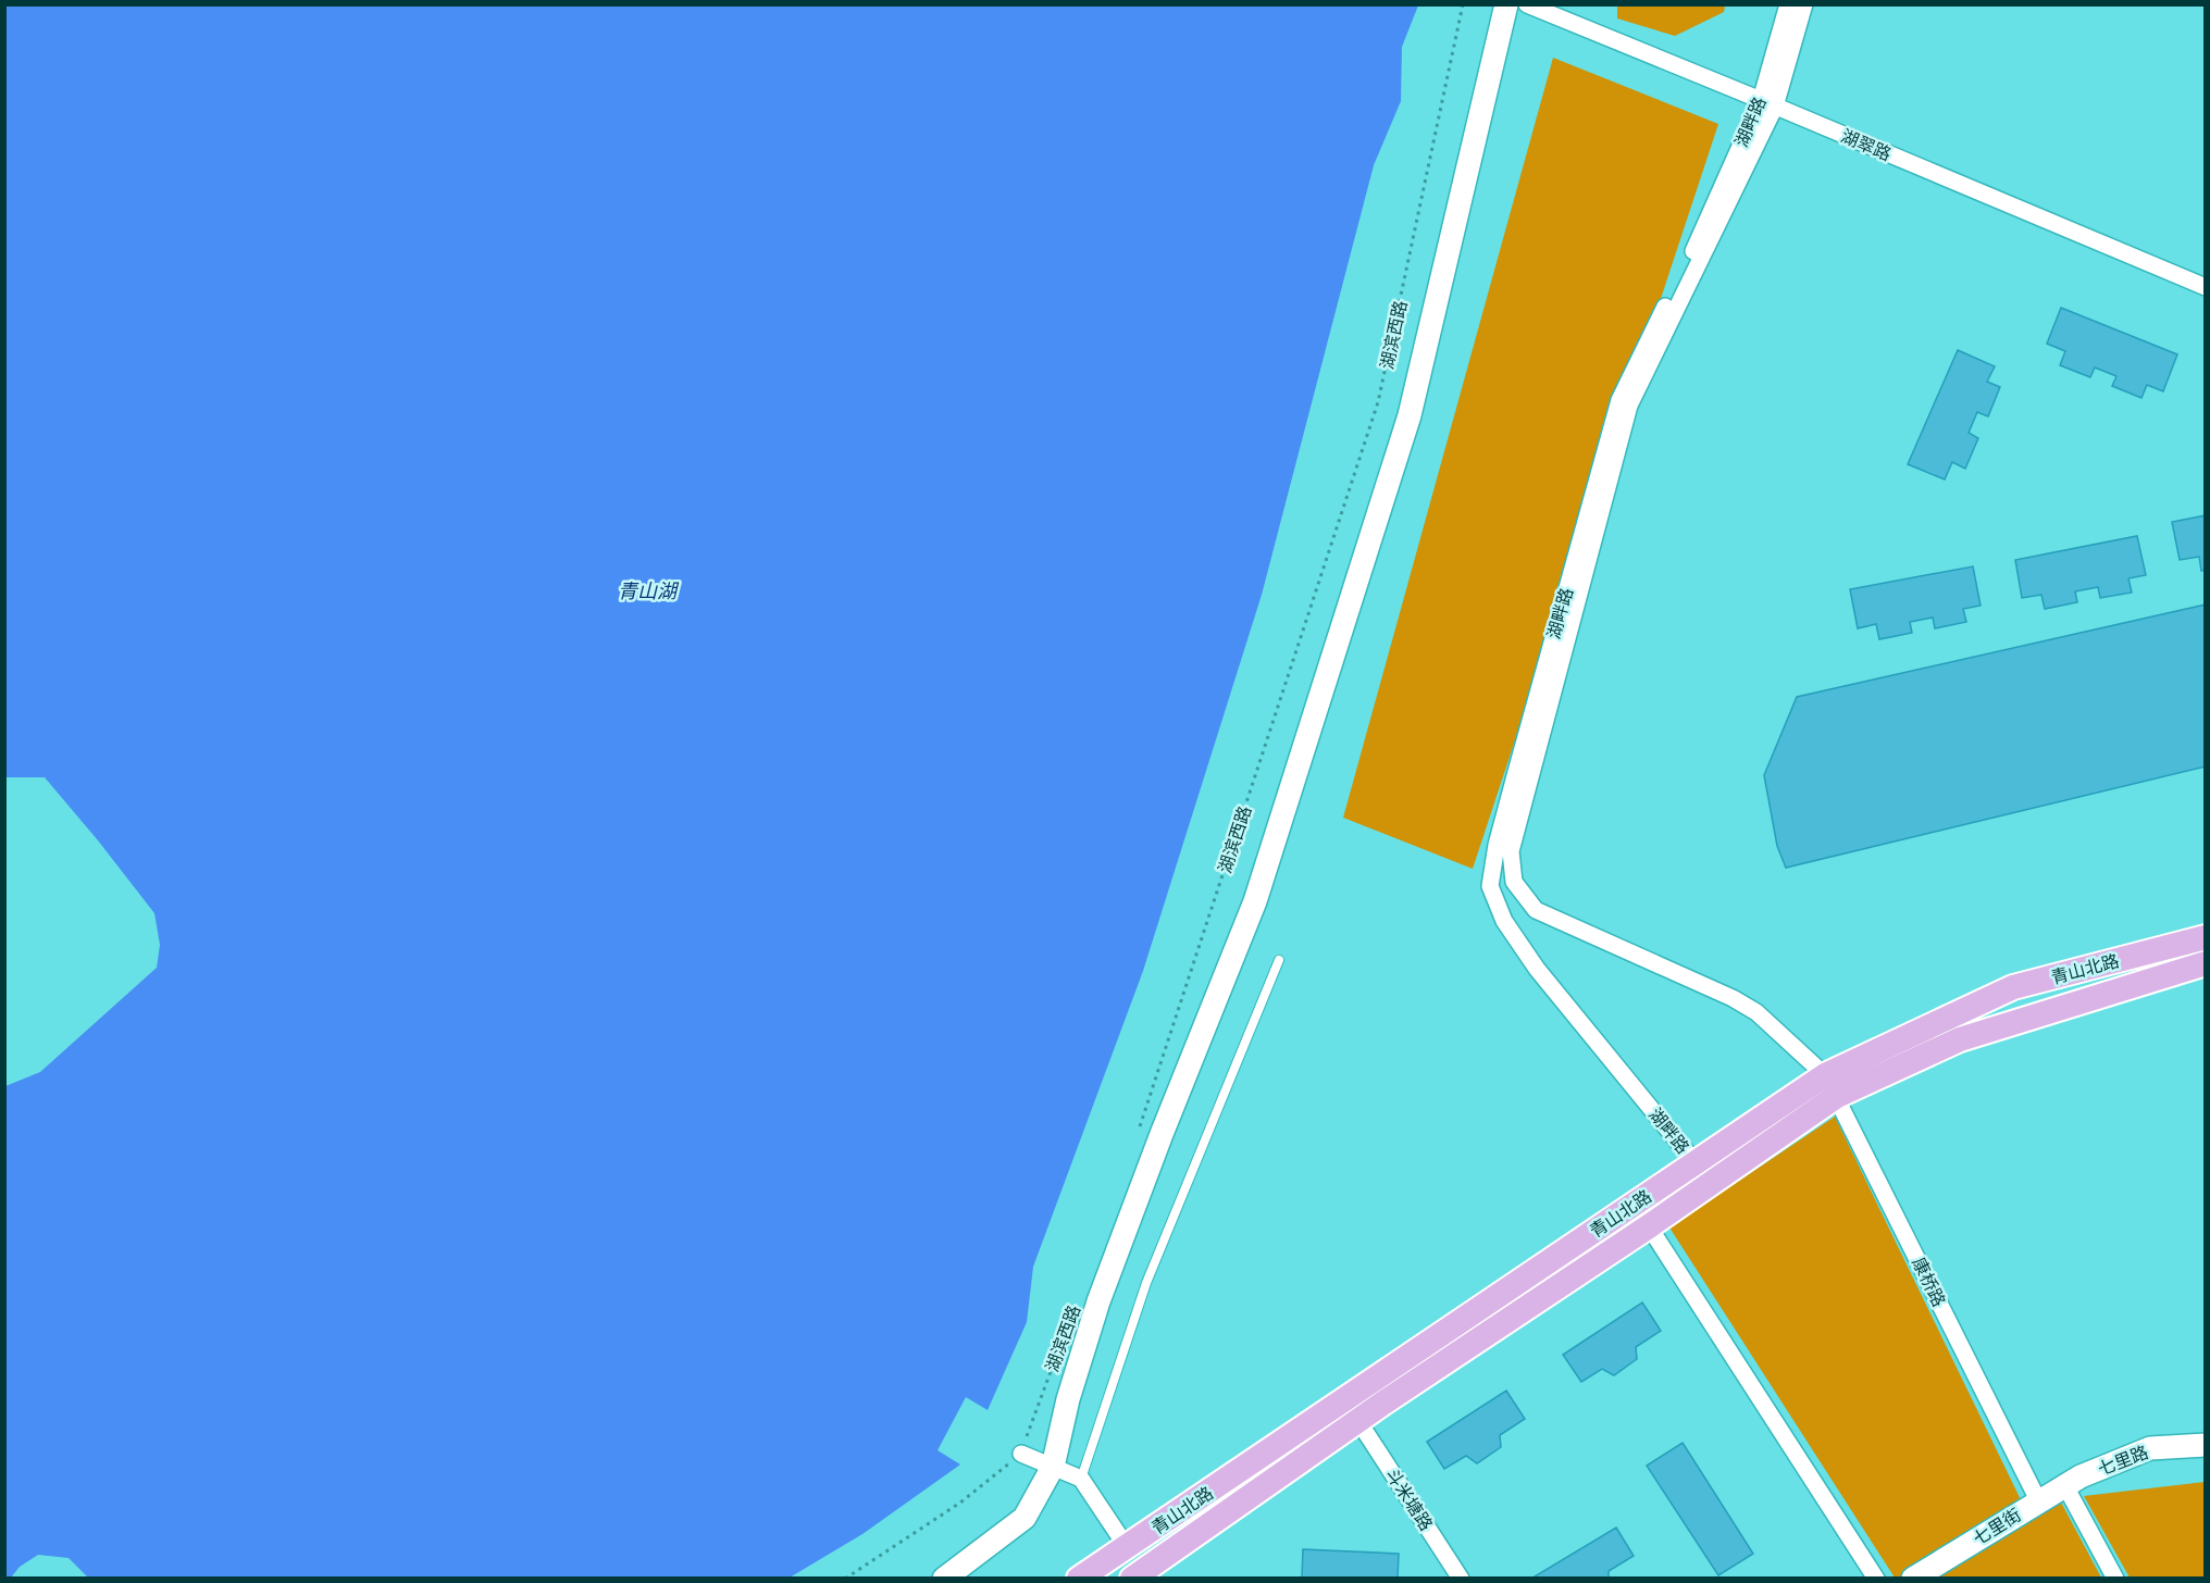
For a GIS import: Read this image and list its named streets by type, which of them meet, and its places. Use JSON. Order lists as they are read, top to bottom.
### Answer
{
  "streets": {
    "main road": ["青山北路"],
    "street": [
      "湖畔路",
      "湖翠路",
      "湖滨西路",
      "康桥路",
      "七里路",
      "斗米塘路",
      "七里街"
    ]
  },
  "crossings": [
    ["湖畔路", "湖翠路"],
    ["湖畔路", "青山北路"],
    ["湖畔路", "康桥路"],
    ["青山北路", "康桥路"],
    ["青山北路", "斗米塘路"],
    ["康桥路", "七里街"],
    ["七里路", "七里街"]
  ],
  "water": ["青山湖"]
}
